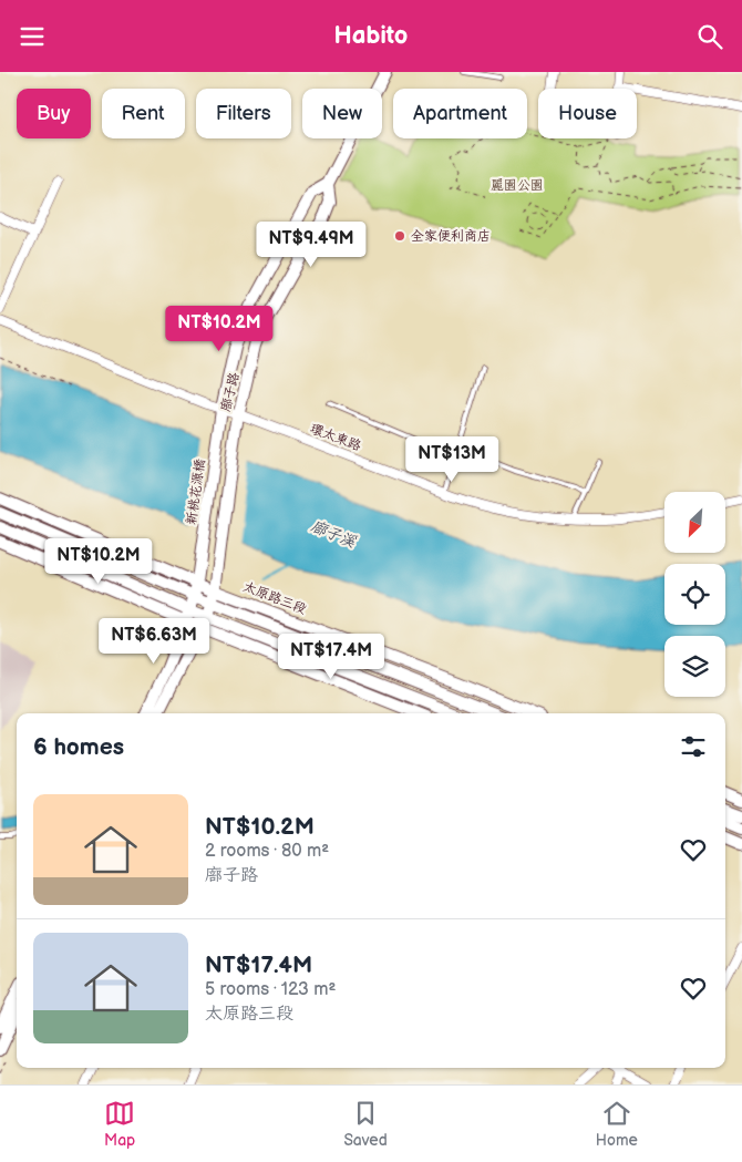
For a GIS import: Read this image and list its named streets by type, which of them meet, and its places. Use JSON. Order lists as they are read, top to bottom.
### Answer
{
  "streets": {
    "main road": ["廍子路", "新桃花源橋", "太原路三段"],
    "street": ["環太東路"]
  },
  "crossings": [
    ["廍子路", "環太東路"],
    ["廍子路", "新桃花源橋"],
    ["廍子路", "太原路三段"],
    ["環太東路", "新桃花源橋"],
    ["新桃花源橋", "太原路三段"]
  ],
  "water": ["廍子溪"],
  "parks": ["麗園公園"],
  "places": ["全家便利商店"],
  "north": "bottom left",
  "page": {
    "header": "Habito",
    "chip": [
      "Buy",
      "Rent",
      "Filters",
      "New",
      "Apartment",
      "House"
    ],
    "price": [
      "NT$9.49M",
      "NT$10.2M",
      "NT$13M",
      "NT$10.2M",
      "NT$6.63M",
      "NT$17.4M"
    ],
    "heading": "6 homes",
    "list": [
      {
        "name": "NT$10.2M",
        "note": "2 rooms · 80 m² · 廍子路"
      },
      {
        "name": "NT$17.4M",
        "note": "5 rooms · 123 m² · 太原路三段"
      }
    ],
    "tabs": ["Map", "Saved", "Home"]
  }
}
